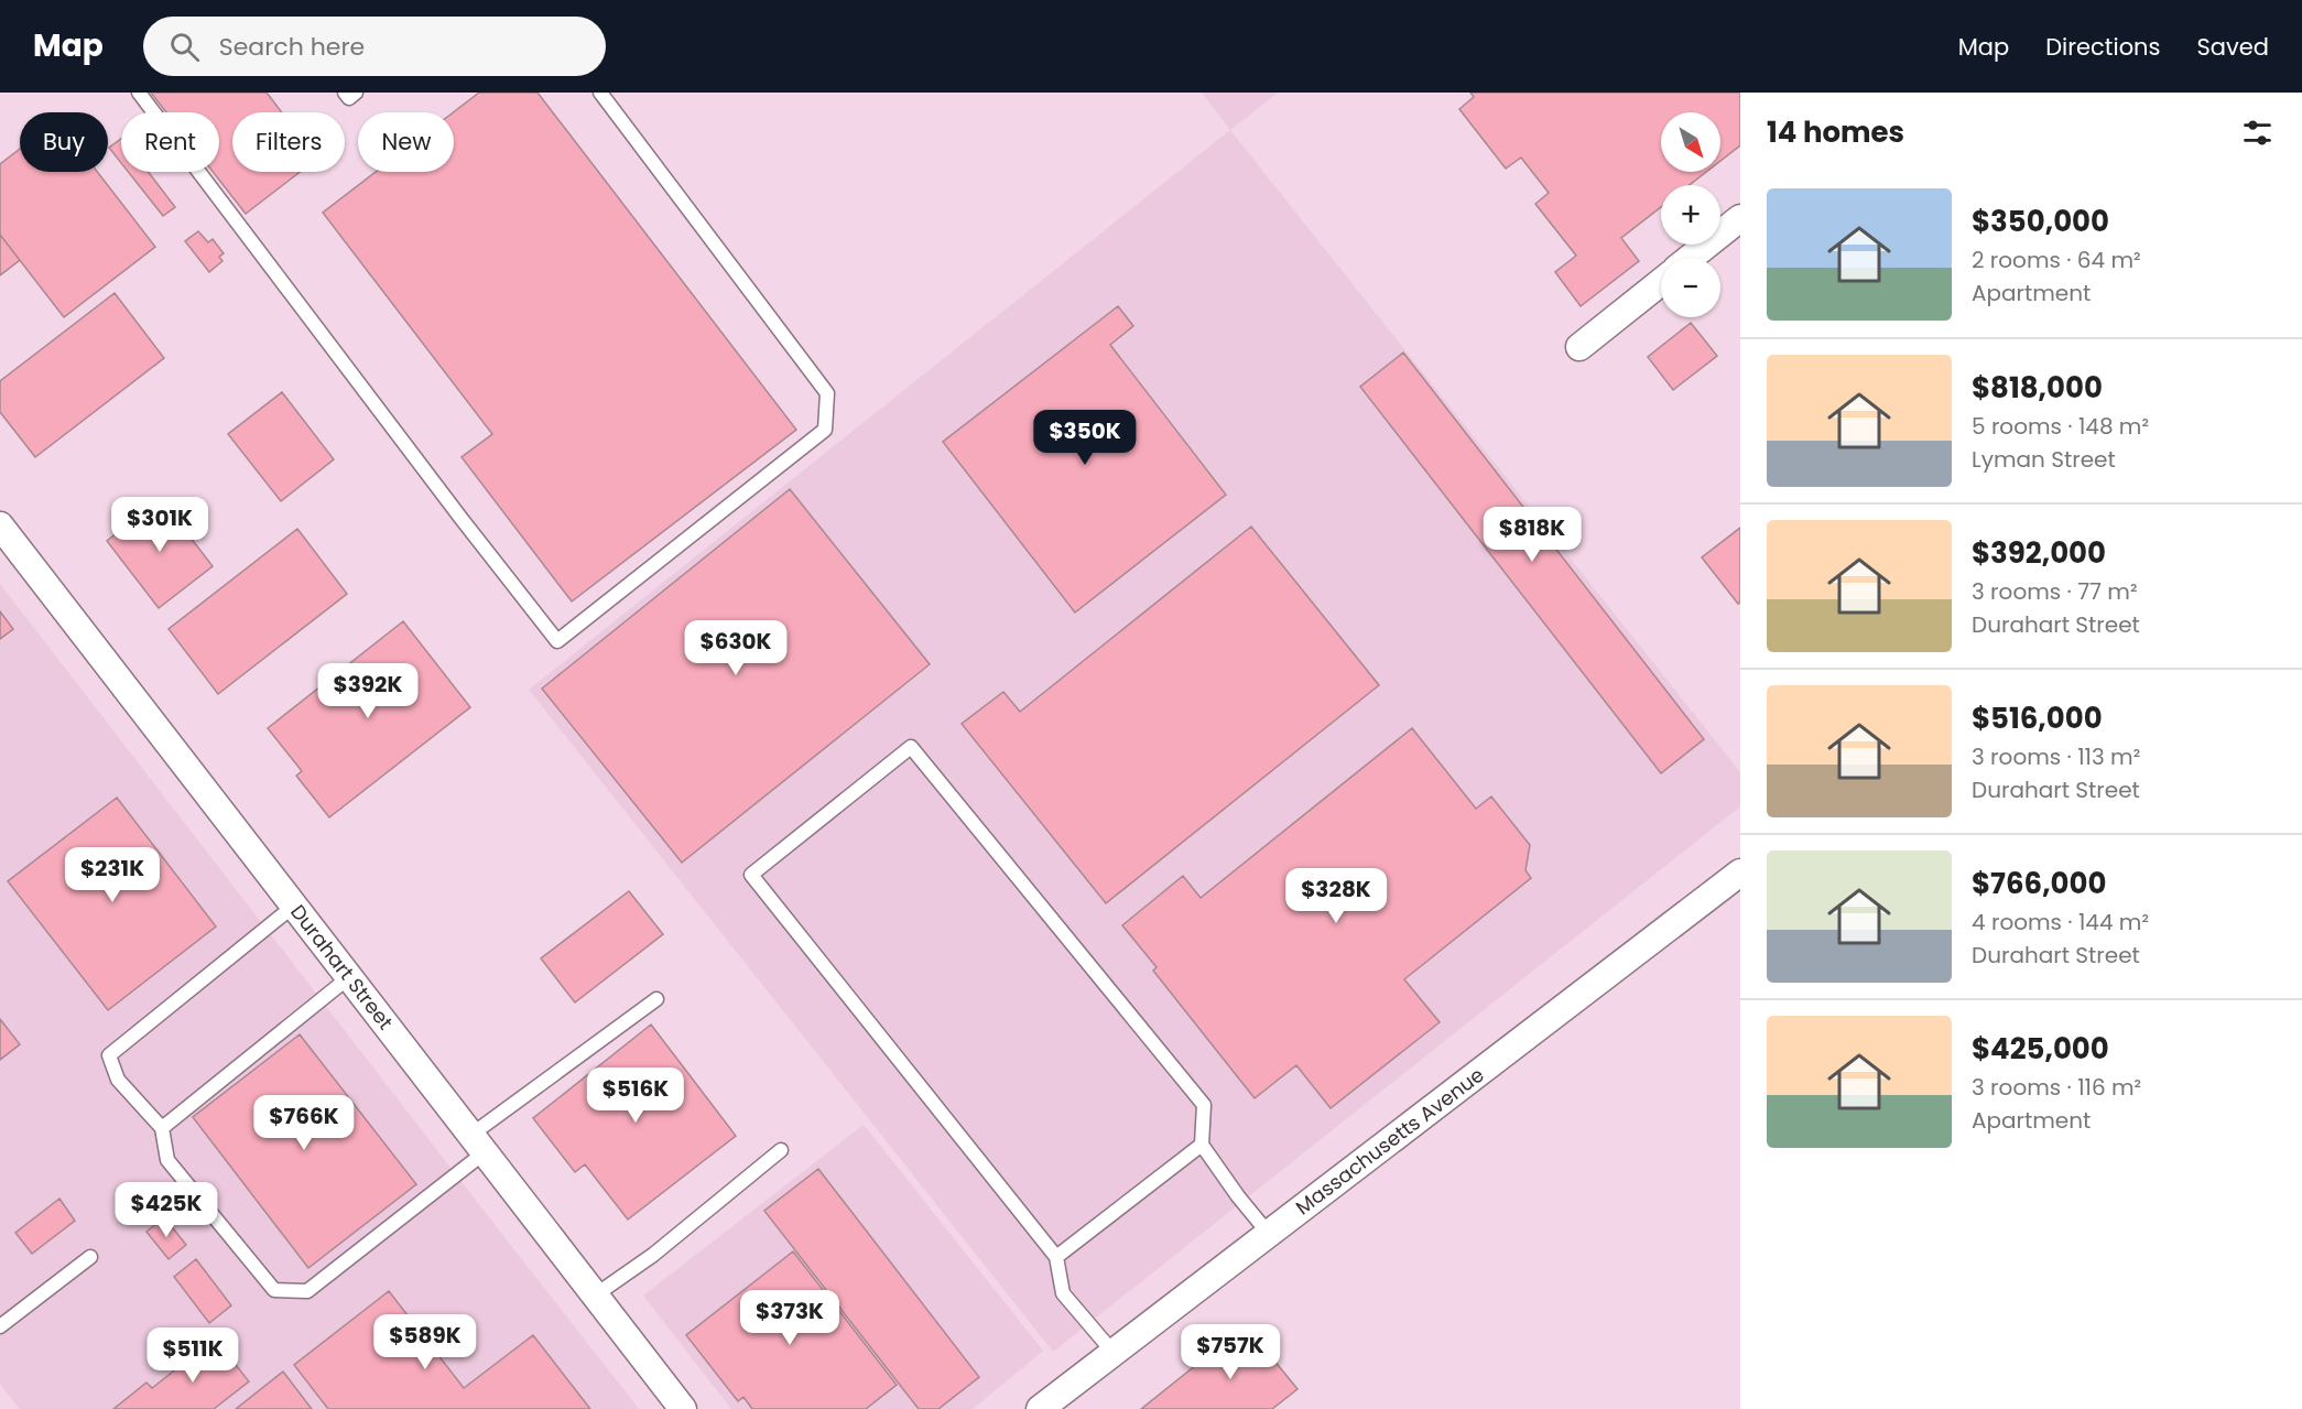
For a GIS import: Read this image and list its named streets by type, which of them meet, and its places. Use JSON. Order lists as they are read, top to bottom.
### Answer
{
  "streets": {
    "street": ["Durahart Street", "Massachusetts Avenue"]
  },
  "north": "bottom right",
  "page": {
    "header": "Map",
    "search": "Search here",
    "nav": ["Map", "Directions", "Saved"],
    "heading": "14 homes",
    "map_buttons": ["+", "−"],
    "chip": [
      "Buy",
      "Rent",
      "Filters",
      "New"
    ],
    "list": [
      {
        "name": "$350,000",
        "note": "2 rooms · 64 m² · Apartment"
      },
      {
        "name": "$818,000",
        "note": "5 rooms · 148 m² · Lyman Street"
      },
      {
        "name": "$392,000",
        "note": "3 rooms · 77 m² · Durahart Street"
      },
      {
        "name": "$516,000",
        "note": "3 rooms · 113 m² · Durahart Street"
      },
      {
        "name": "$766,000",
        "note": "4 rooms · 144 m² · Durahart Street"
      },
      {
        "name": "$425,000",
        "note": "3 rooms · 116 m² · Apartment"
      }
    ],
    "price": [
      "$350K",
      "$301K",
      "$818K",
      "$630K",
      "$392K",
      "$231K",
      "$328K",
      "$516K",
      "$766K",
      "$425K",
      "$373K",
      "$589K",
      "$757K",
      "$511K"
    ]
  }
}
